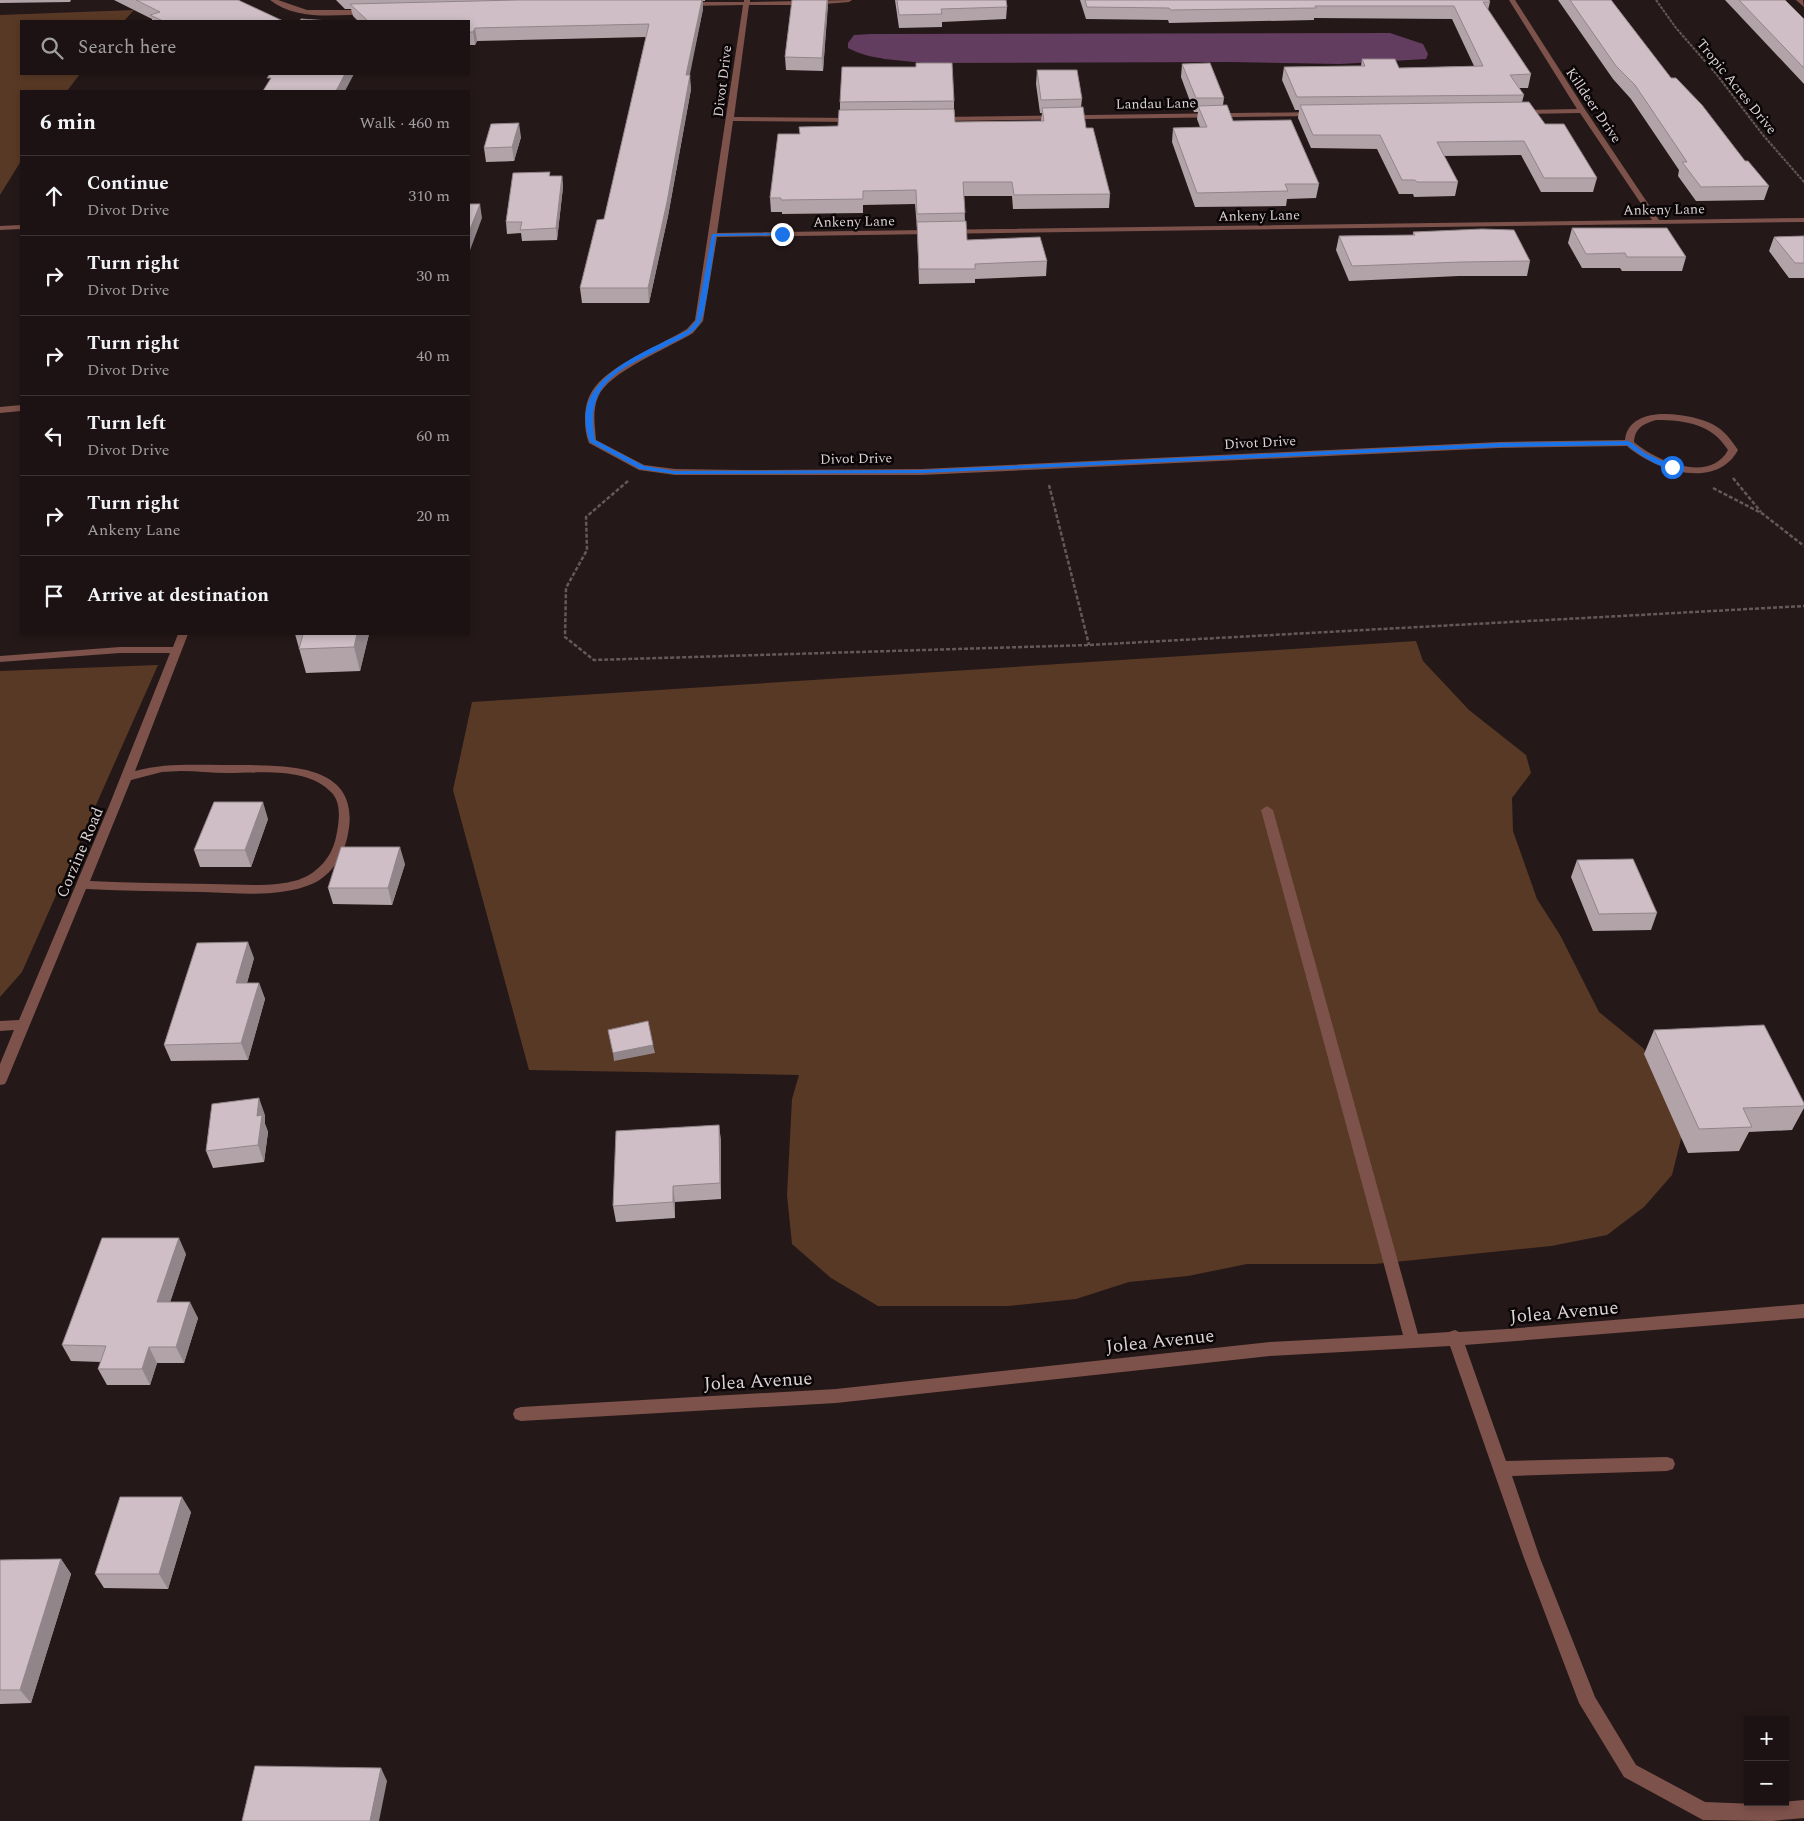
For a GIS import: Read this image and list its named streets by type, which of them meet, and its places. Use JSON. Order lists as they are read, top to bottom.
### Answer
{
  "streets": {
    "street": [
      "Divot Drive",
      "Landau Lane",
      "Killdeer Drive",
      "Ankeny Lane",
      "Corzine Road",
      "Jolea Avenue"
    ],
    "path": ["Tropic Acres Drive"]
  },
  "crossings": [
    ["Divot Drive", "Ankeny Lane"],
    ["Killdeer Drive", "Ankeny Lane"]
  ],
  "page": {
    "search": "Search here",
    "heading": ["6 min", "Walk · 460 m"],
    "list": [
      ["Continue", "Divot Drive", "310 m"],
      ["Turn right", "Divot Drive", "30 m"],
      ["Turn right", "Divot Drive", "40 m"],
      ["Turn left", "Divot Drive", "60 m"],
      ["Turn right", "Ankeny Lane", "20 m"],
      "Arrive at destination"
    ],
    "map_buttons": ["+", "−"]
  }
}
